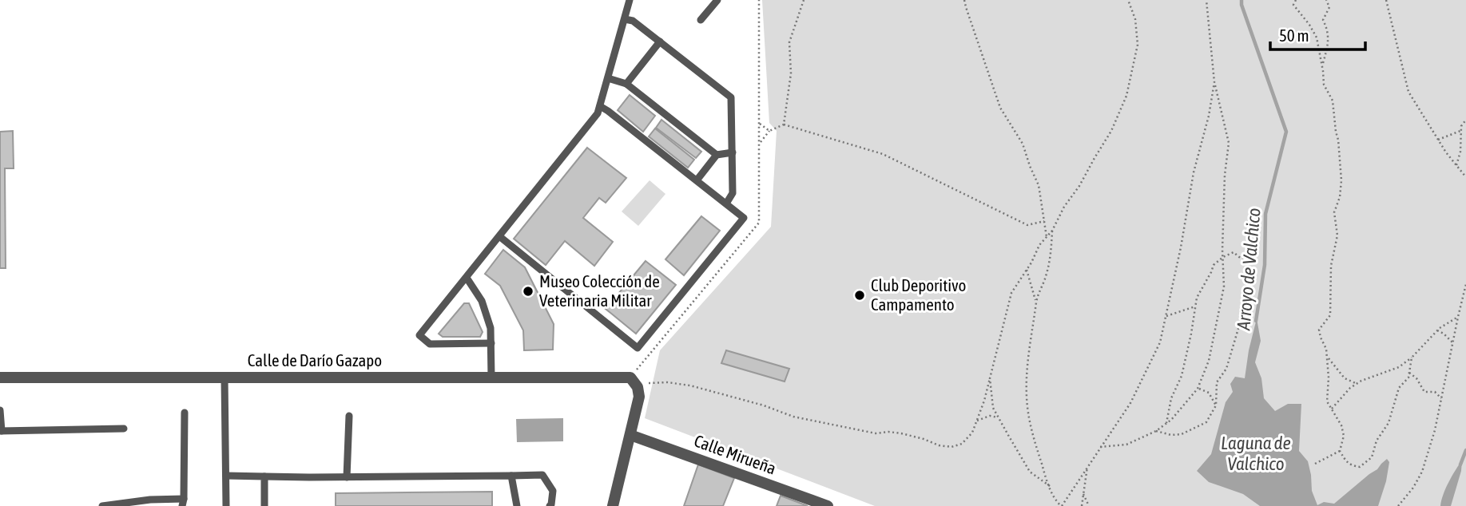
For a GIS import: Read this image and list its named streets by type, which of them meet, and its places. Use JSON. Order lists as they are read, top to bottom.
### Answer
{
  "streets": {
    "street": ["Calle de Darío Gazapo", "Calle Mirueña"]
  },
  "crossings": [
    ["Calle de Darío Gazapo", "Calle Mirueña"]
  ],
  "water": ["Arroyo de Valchico", "Laguna de Valchico"],
  "places": ["Museo Colección de Veterinaria Militar", "Club Deporitivo Campamento"],
  "scale_bar": "50 m"
}
